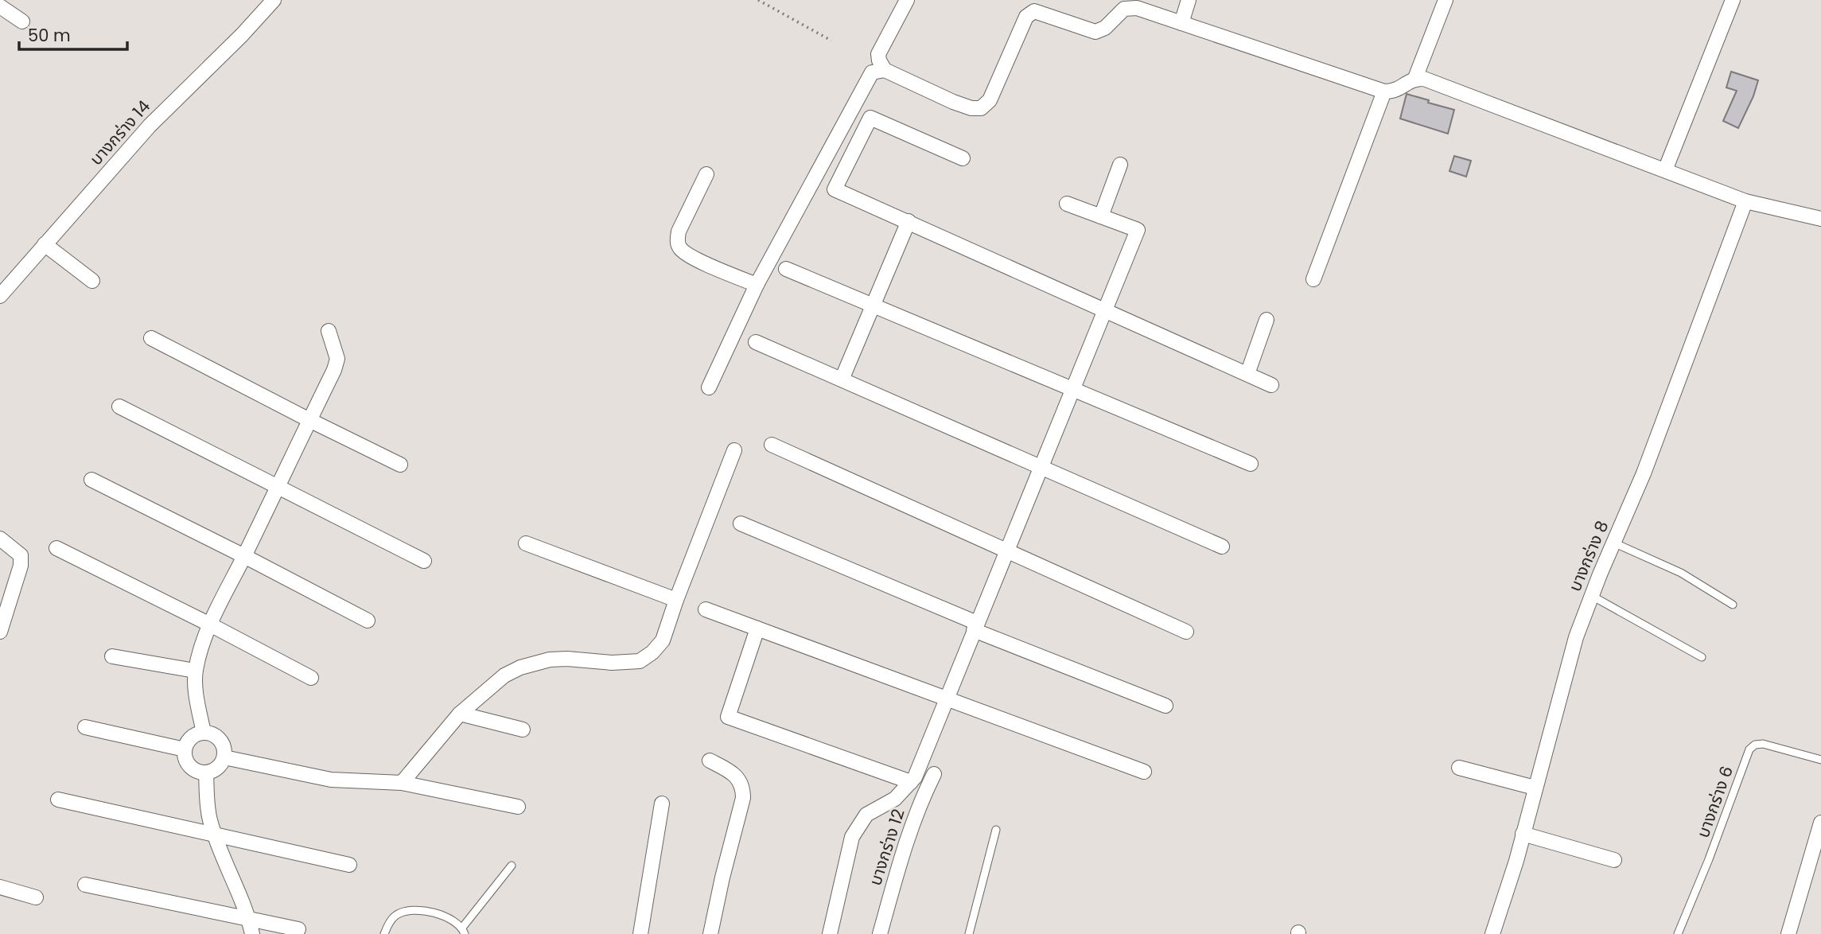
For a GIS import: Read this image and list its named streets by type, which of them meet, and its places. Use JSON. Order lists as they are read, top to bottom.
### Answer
{
  "streets": {
    "street": ["บางกร่าง 14", "บางกร่าง 8", "บางกร่าง 12"],
    "lane": ["บางกร่าง 6"]
  },
  "scale_bar": "50 m"
}
